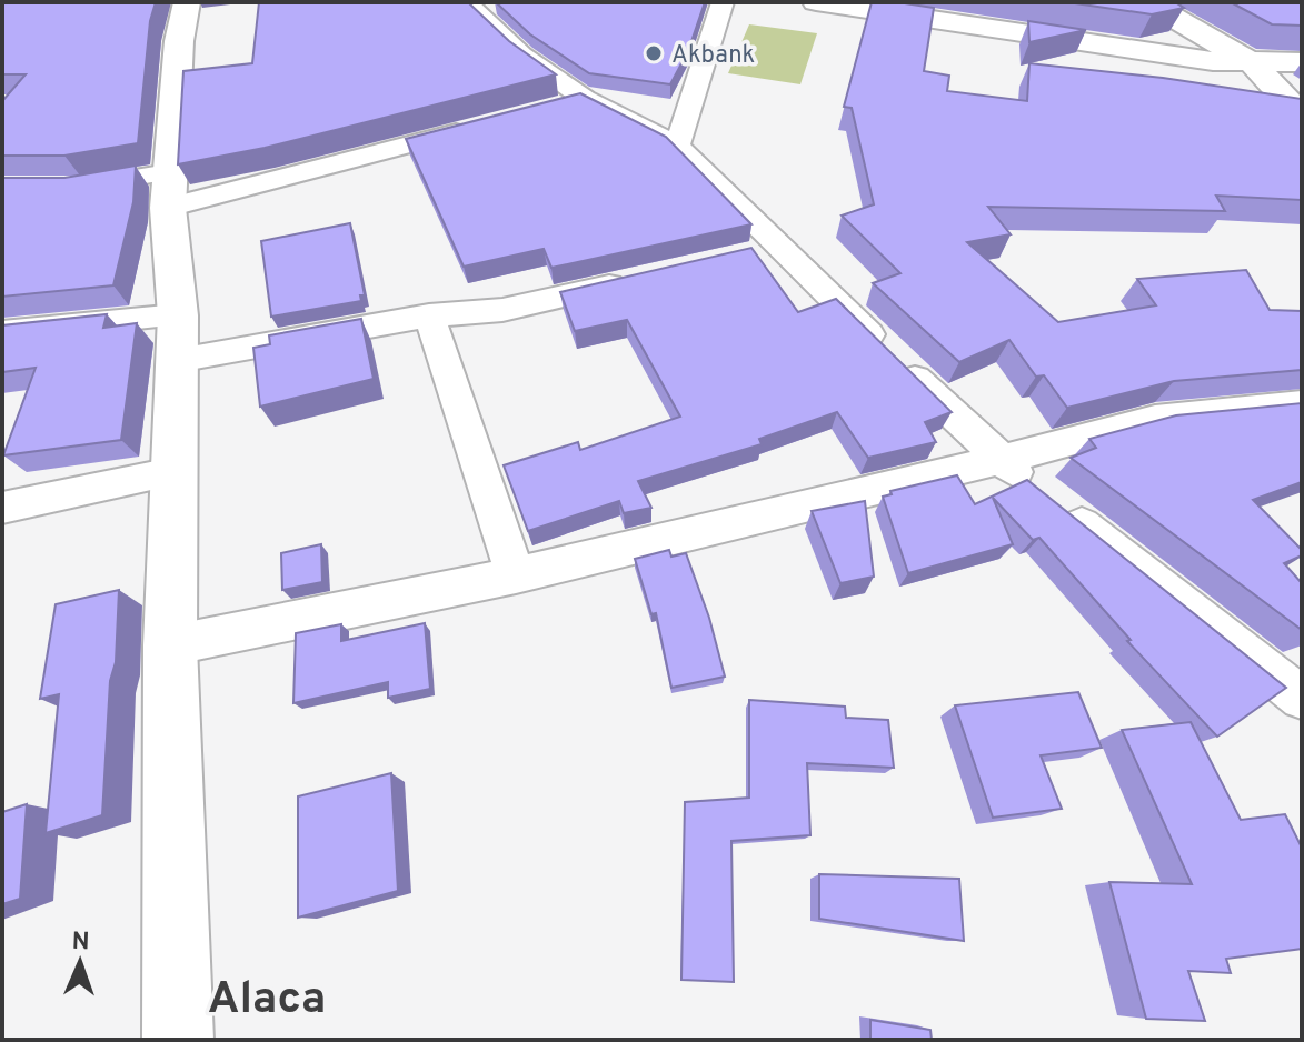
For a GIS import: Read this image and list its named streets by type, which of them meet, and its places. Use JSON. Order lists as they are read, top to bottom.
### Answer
{
  "districts": ["Alaca"],
  "places": ["Akbank"],
  "north": "top"
}
